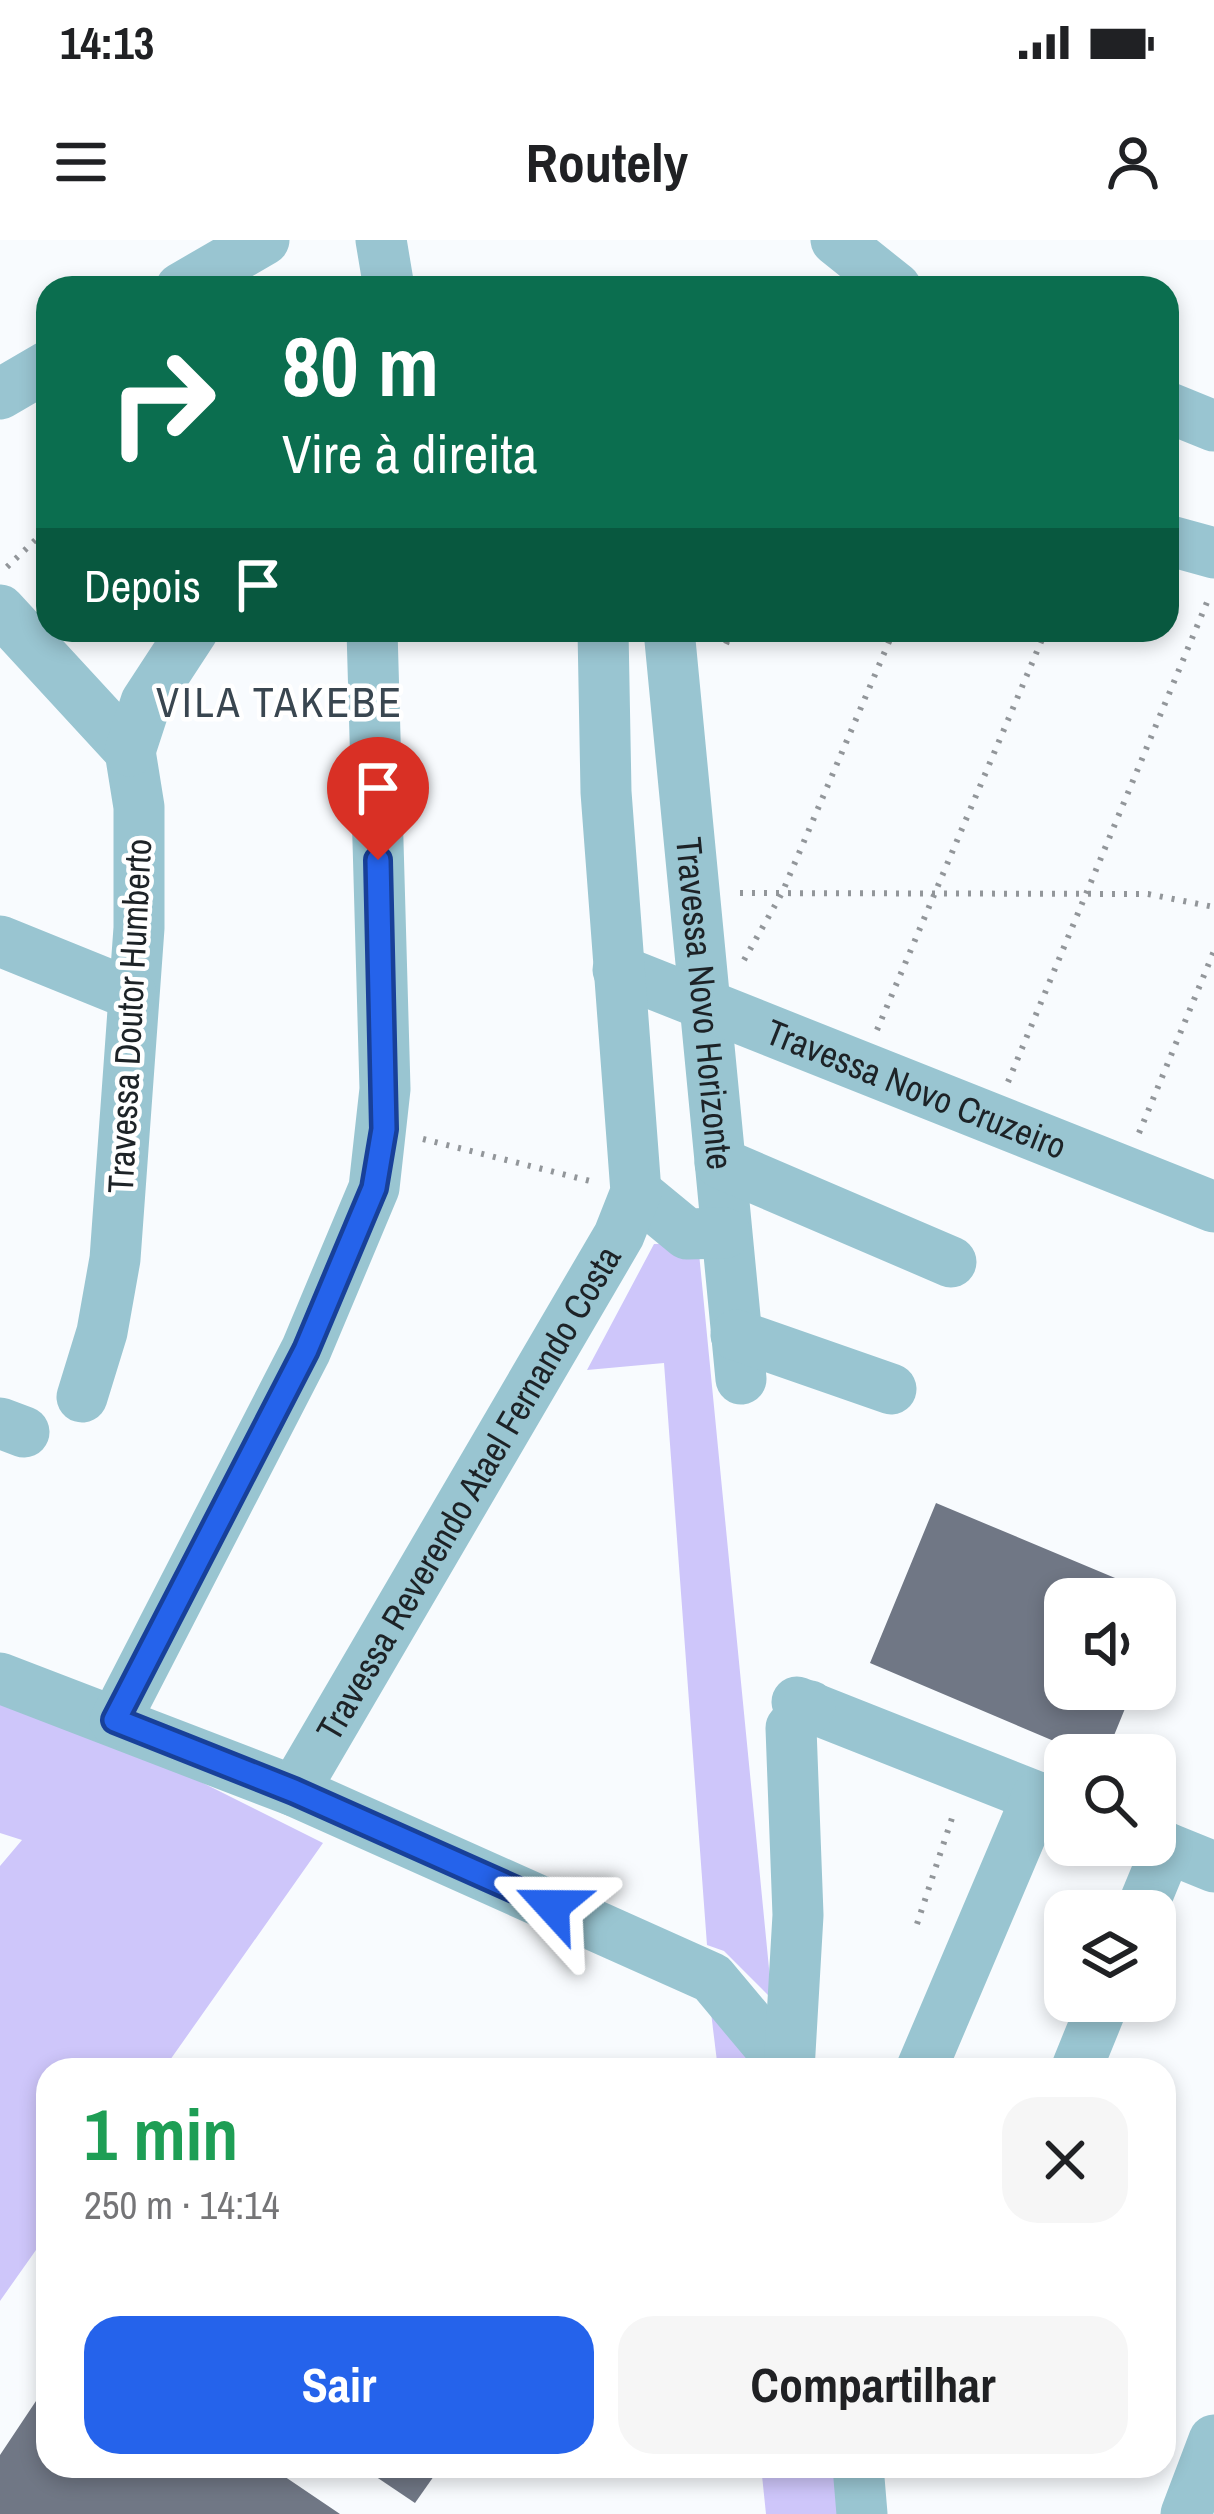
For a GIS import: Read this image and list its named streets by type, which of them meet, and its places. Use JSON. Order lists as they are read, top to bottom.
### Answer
{
  "streets": {
    "street": [
      "Travessa Novo Horizonte",
      "Travessa Doutor Humberto",
      "Travessa Novo Cruzeiro",
      "Travessa Reverendo Atael Fernando Costa"
    ]
  },
  "crossings": [
    ["Travessa Novo Horizonte", "Travessa Novo Cruzeiro"],
    ["Travessa Novo Horizonte", "Travessa Reverendo Atael Fernando Costa"],
    ["Travessa Novo Cruzeiro", "Travessa Reverendo Atael Fernando Costa"]
  ],
  "districts": ["VILA TAKEBE"],
  "page": {
    "status": "14:13",
    "header": "Routely",
    "turn": ["80 m", "Vire à direita"],
    "then": "Depois",
    "heading": ["1 min", "250 m · 14:14"],
    "buttons": ["Sair", "Compartilhar"]
  }
}
